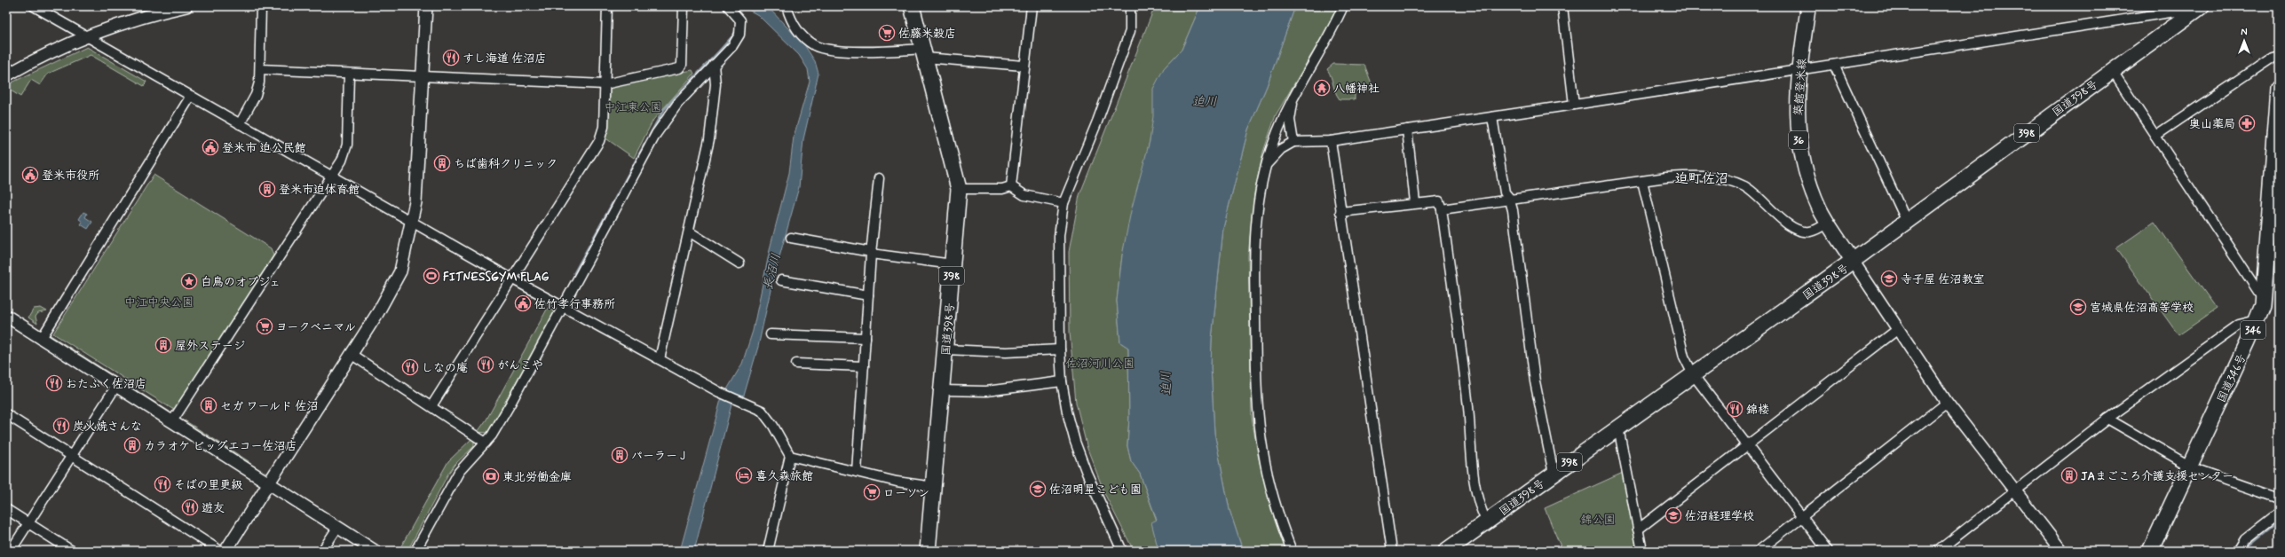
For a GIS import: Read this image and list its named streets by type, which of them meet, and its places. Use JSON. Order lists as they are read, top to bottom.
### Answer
{
  "streets": {
    "highway": [
      "国道398号",
      "398",
      "346",
      "国道346号"
    ],
    "main road": ["築館登米線", "36"]
  },
  "crossings": [
    ["築館登米線", "国道398号"]
  ],
  "districts": ["迫町佐沼"],
  "water": ["迫川", "長沼川"],
  "parks": [
    "中江東公園",
    "中江中央公園",
    "佐沼河川公園",
    "錦公園"
  ],
  "places": {
    "supermarket": ["佐藤米穀店", "ヨークベニマル", "ローソン"],
    "restaurant": [
      "すし海道 佐沼店",
      "がんこや",
      "しなの庵",
      "おたふく佐沼店",
      "錦楼",
      "炭火焼さんな",
      "そばの里更級",
      "遊友"
    ],
    "temple": ["八幡神社"],
    "pharmacy": ["奥山薬局"],
    "public building": ["登米市 迫公民館", "登米市役所", "佐竹孝行事務所"],
    "building": [
      "ちば歯科クリニック",
      "登米市迫体育館",
      "屋外ステージ",
      "セガ ワールド 佐沼",
      "カラオケ ビッグエコー佐沼店",
      "パーラーＪ",
      "JAまごころ介護支援センター"
    ],
    "sports": ["FITNESSGYM FLAG"],
    "school or university": [
      "寺子屋 佐沼教室",
      "宮城県佐沼高等学校",
      "佐沼明星こども園",
      "佐沼経理学校"
    ],
    "place": ["白鳥のオブジェ"],
    "hotel": ["喜久森旅館"],
    "bank": ["東北労働金庫"]
  },
  "north": "top"
}
